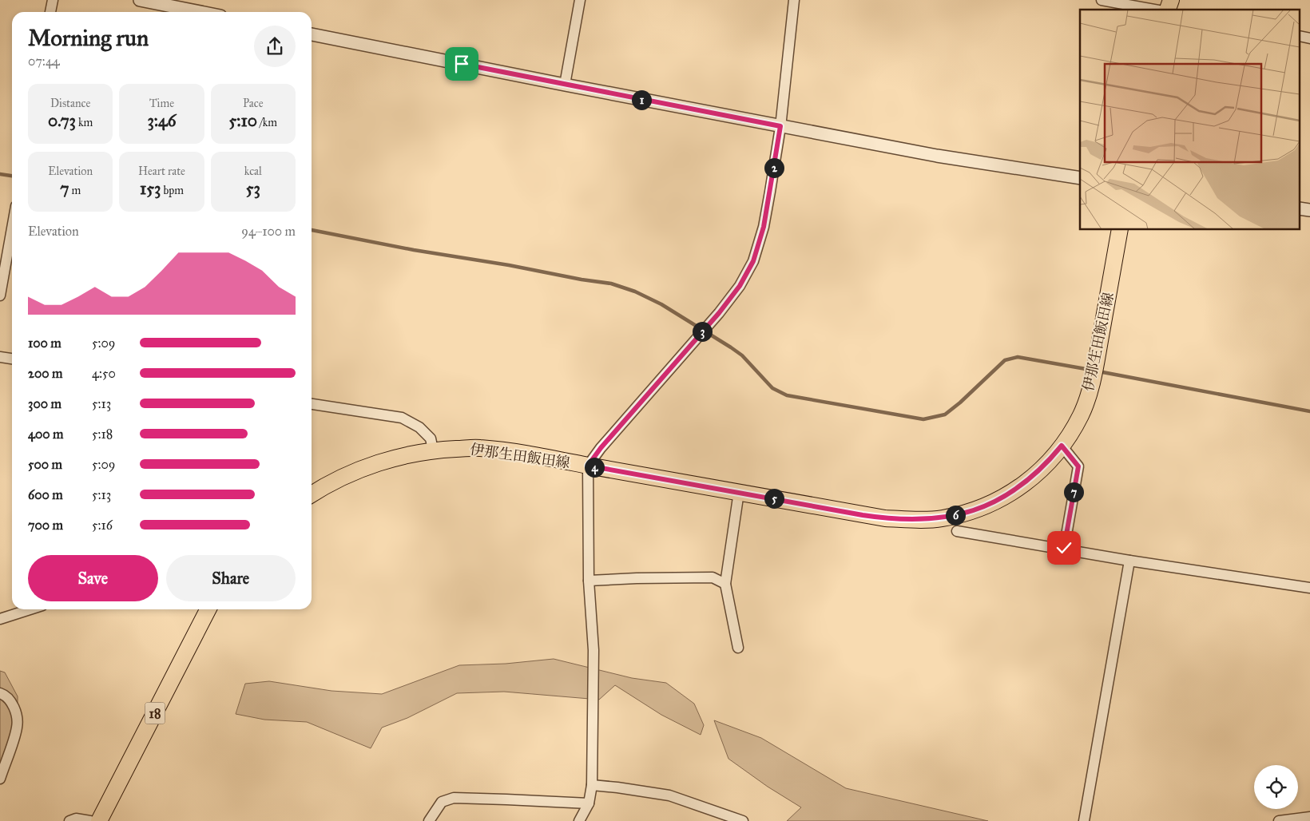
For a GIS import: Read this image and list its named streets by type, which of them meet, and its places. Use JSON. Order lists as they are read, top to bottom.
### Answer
{
  "streets": {
    "main road": ["伊那生田飯田線", "18"]
  },
  "page": {
    "heading": ["Morning run", "07:44"],
    "stats": [
      ["Distance", "0.73 km"],
      ["Time", "3:46"],
      ["Pace", "5:10 /km"],
      ["Elevation", "7 m"],
      ["Heart rate", "153 bpm"],
      ["kcal", "53"]
    ],
    "pins": [
      "1",
      "2",
      "3",
      "4",
      "7",
      "5",
      "6"
    ],
    "chart": ["Elevation", "94–100 m"],
    "list": [
      {
        "name": "100 m",
        "note": "5:09"
      },
      {
        "name": "200 m",
        "note": "4:50"
      },
      {
        "name": "300 m",
        "note": "5:13"
      },
      {
        "name": "400 m",
        "note": "5:18"
      },
      {
        "name": "500 m",
        "note": "5:09"
      },
      {
        "name": "600 m",
        "note": "5:13"
      },
      {
        "name": "700 m",
        "note": "5:16"
      }
    ],
    "buttons": ["Save", "Share"]
  }
}
